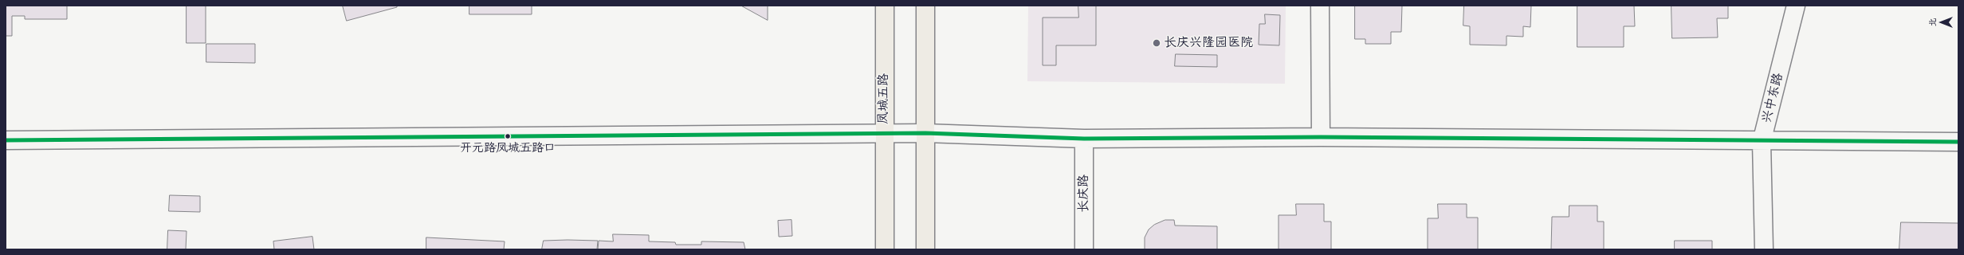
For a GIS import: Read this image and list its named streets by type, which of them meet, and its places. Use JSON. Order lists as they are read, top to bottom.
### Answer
{
  "streets": {
    "main road": ["凤城五路"],
    "street": ["兴中东路", "长庆路"]
  },
  "places": ["长庆兴隆园医院", "开元路凤城五路口"],
  "north": "left"
}
